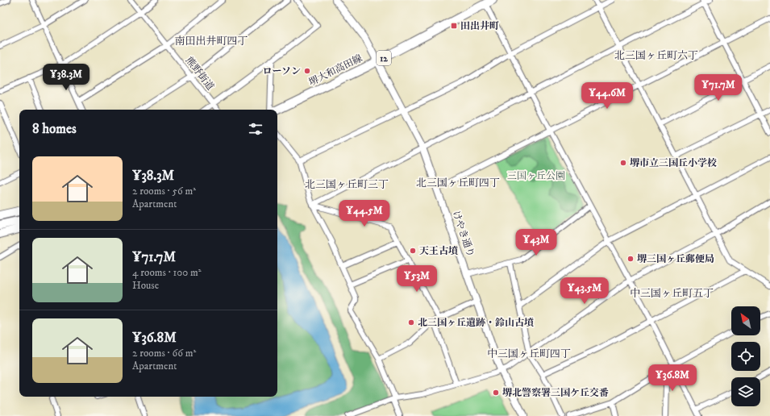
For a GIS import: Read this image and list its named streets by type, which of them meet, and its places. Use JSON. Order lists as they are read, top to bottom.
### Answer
{
  "streets": {
    "main road": ["12", "堺大和高田線"],
    "street": ["熊野街道", "けやき通り"]
  },
  "crossings": [
    ["堺大和高田線", "けやき通り"]
  ],
  "districts": [
    "南田出井町四丁",
    "北三国ヶ丘町六丁",
    "北三国ヶ丘町四丁",
    "北三国ヶ丘町三丁",
    "中三国ヶ丘町五丁",
    "中三国ヶ丘町四丁"
  ],
  "parks": ["三国ヶ丘公園"],
  "places": {
    "transit": ["田出井町"],
    "other": [
      "ローソン",
      "堺市立三国丘小学校",
      "天王古墳",
      "堺三国ヶ丘郵便局",
      "北三国ヶ丘遺跡・鈴山古墳",
      "堺北警察署三国ケ丘交番"
    ]
  },
  "north": "top left",
  "page": {
    "price": [
      "¥38.3M",
      "¥71.7M",
      "¥44.6M",
      "¥44.5M",
      "¥43M",
      "¥53M",
      "¥43.5M",
      "¥36.8M"
    ],
    "heading": "8 homes",
    "list": [
      {
        "name": "¥38.3M",
        "note": "2 rooms · 56 m² · Apartment"
      },
      {
        "name": "¥71.7M",
        "note": "4 rooms · 100 m² · House"
      },
      {
        "name": "¥36.8M",
        "note": "2 rooms · 66 m² · Apartment"
      }
    ]
  }
}
